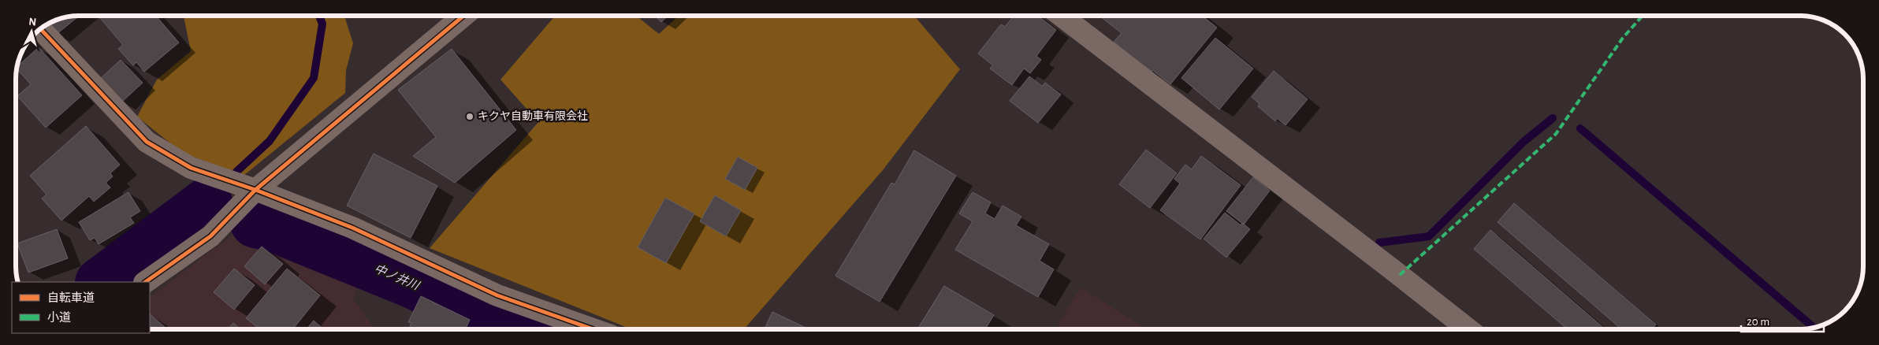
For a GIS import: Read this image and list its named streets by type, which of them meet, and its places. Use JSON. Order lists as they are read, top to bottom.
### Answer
{
  "water": ["中ノ井川"],
  "places": ["キクヤ自動車有限会社"],
  "legend": ["自転車道", "小道"],
  "scale_bar": "20 m",
  "north": "top"
}
